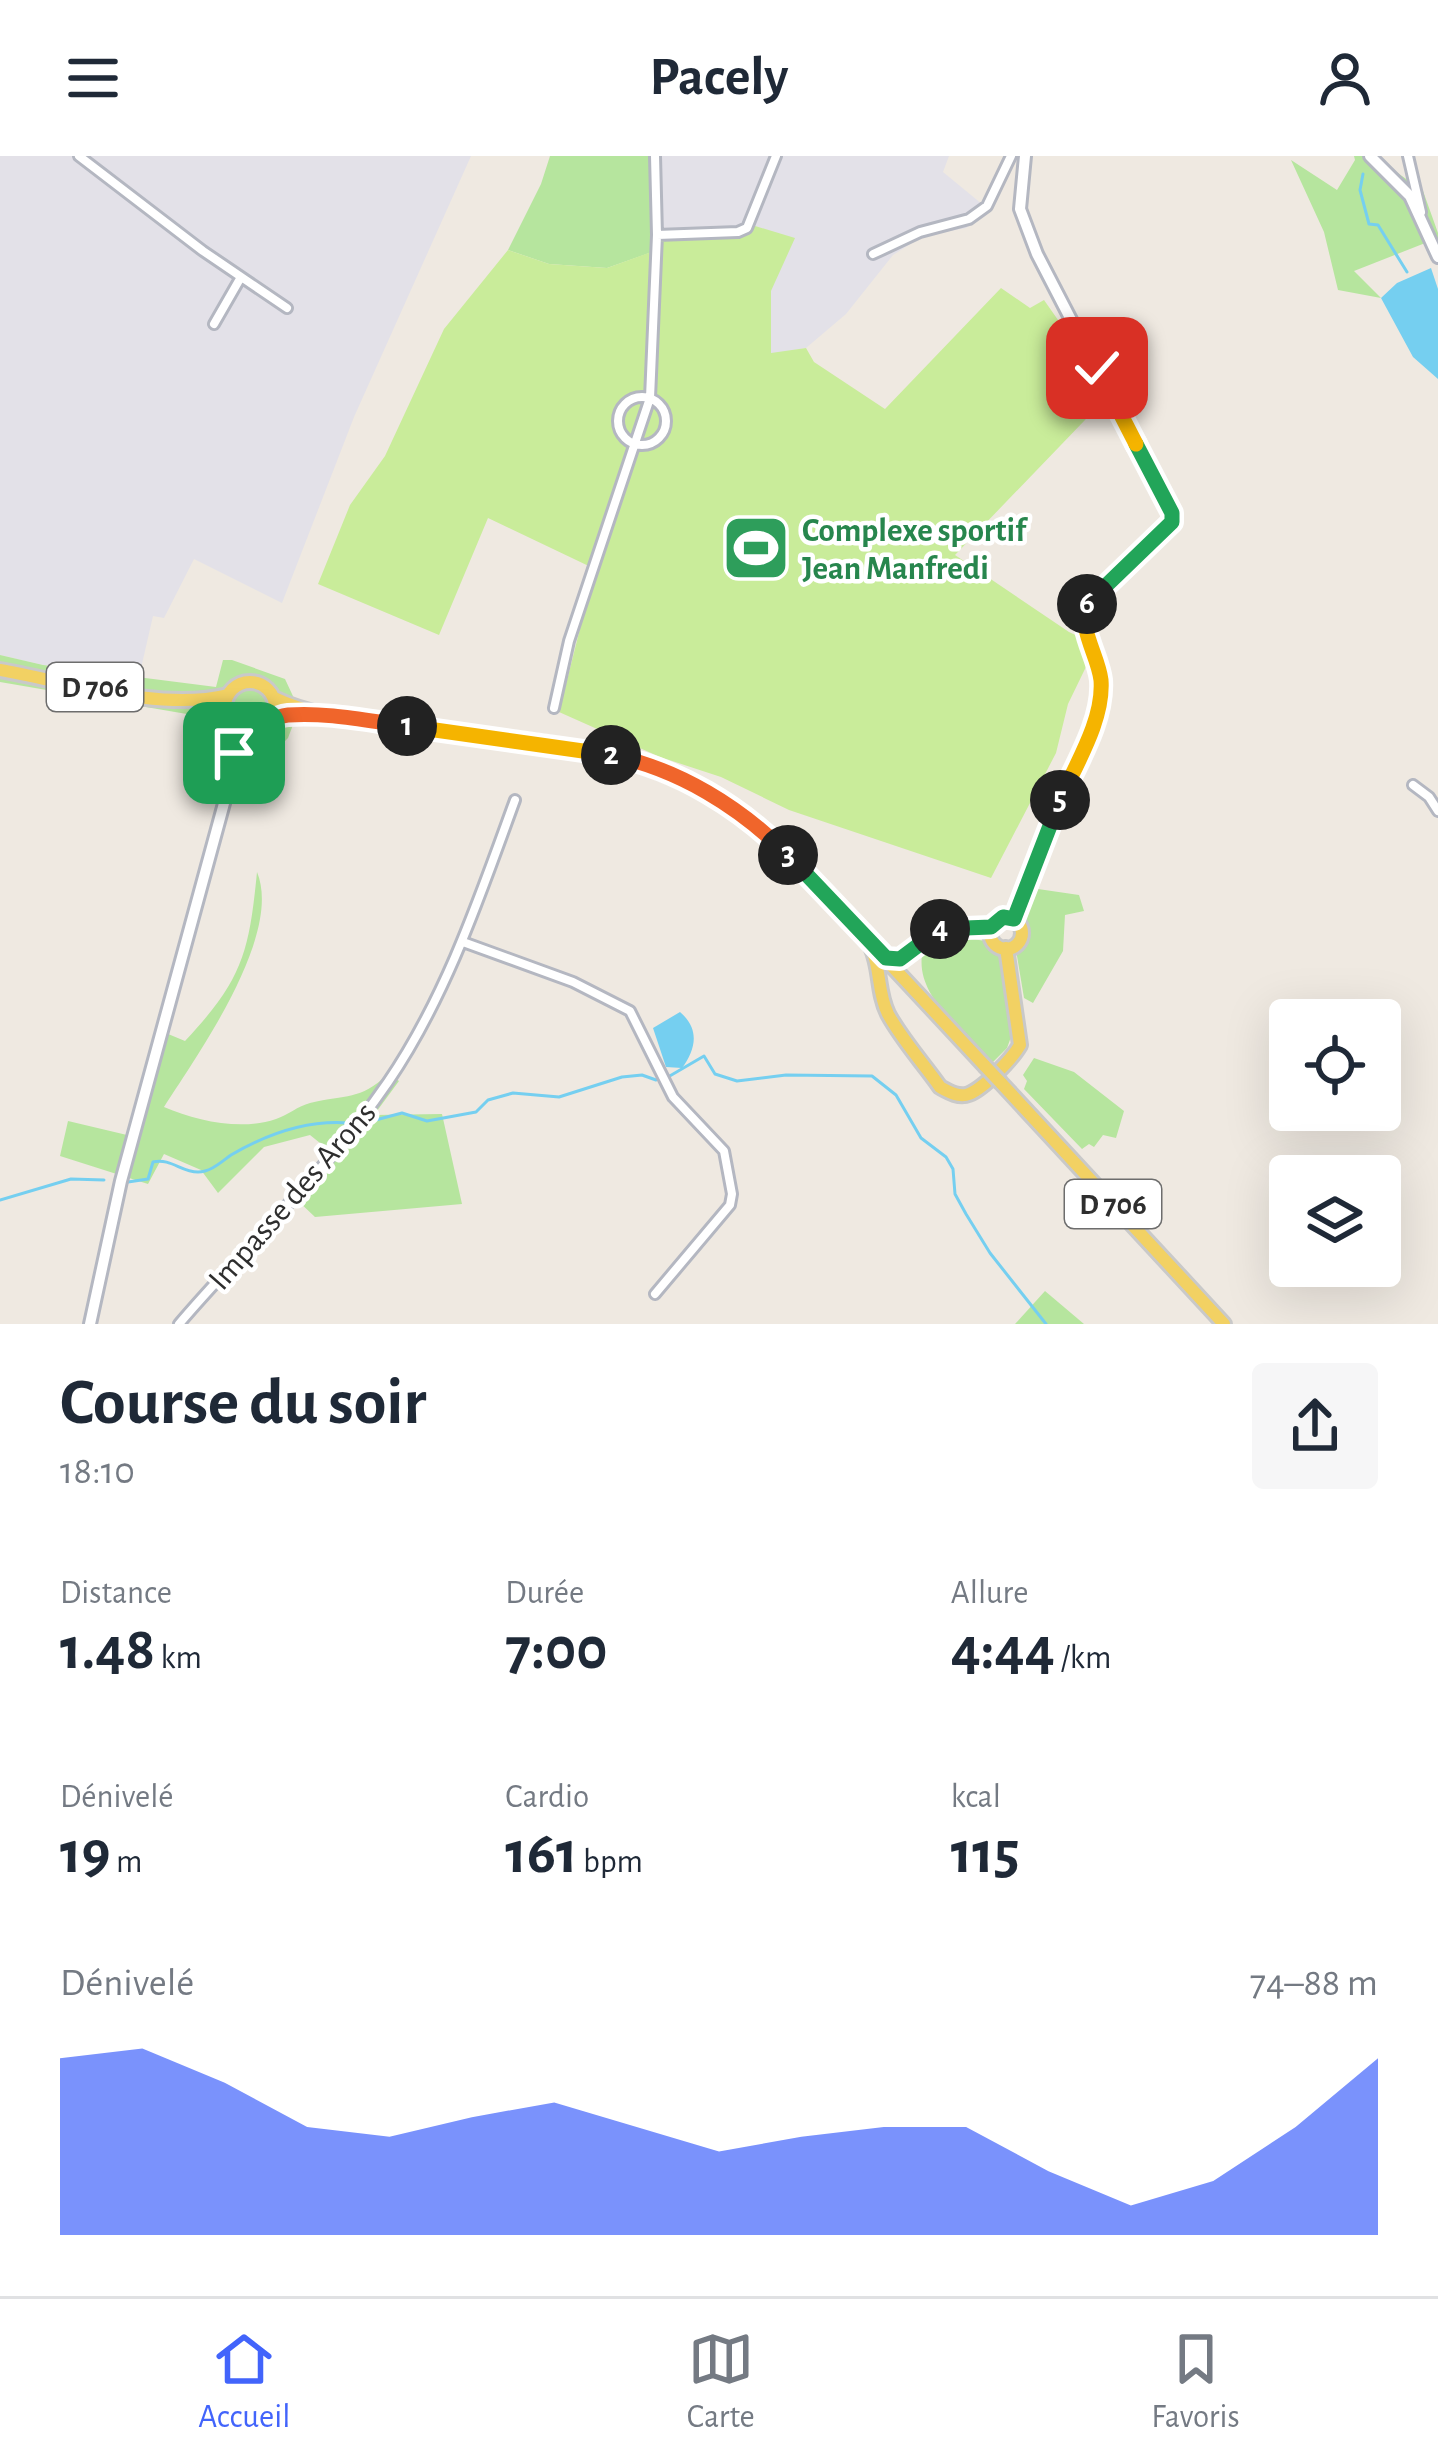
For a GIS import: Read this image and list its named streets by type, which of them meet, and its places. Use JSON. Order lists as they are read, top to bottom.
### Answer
{
  "streets": {
    "main road": ["D 706"],
    "street": ["Impasse des Arons"]
  },
  "places": {
    "sports": ["Complexe sportif Jean Manfredi"]
  },
  "page": {
    "header": "Pacely",
    "pins": [
      "6",
      "1",
      "2",
      "5",
      "3",
      "4"
    ],
    "heading": ["Course du soir", "18:10"],
    "stats": [
      ["Distance", "1.48 km"],
      ["Durée", "7:00"],
      ["Allure", "4:44 /km"],
      ["Dénivelé", "19 m"],
      ["Cardio", "161 bpm"],
      ["kcal", "115"]
    ],
    "chart": ["Dénivelé", "74–88 m"],
    "tabs": ["Accueil", "Carte", "Favoris"]
  }
}
